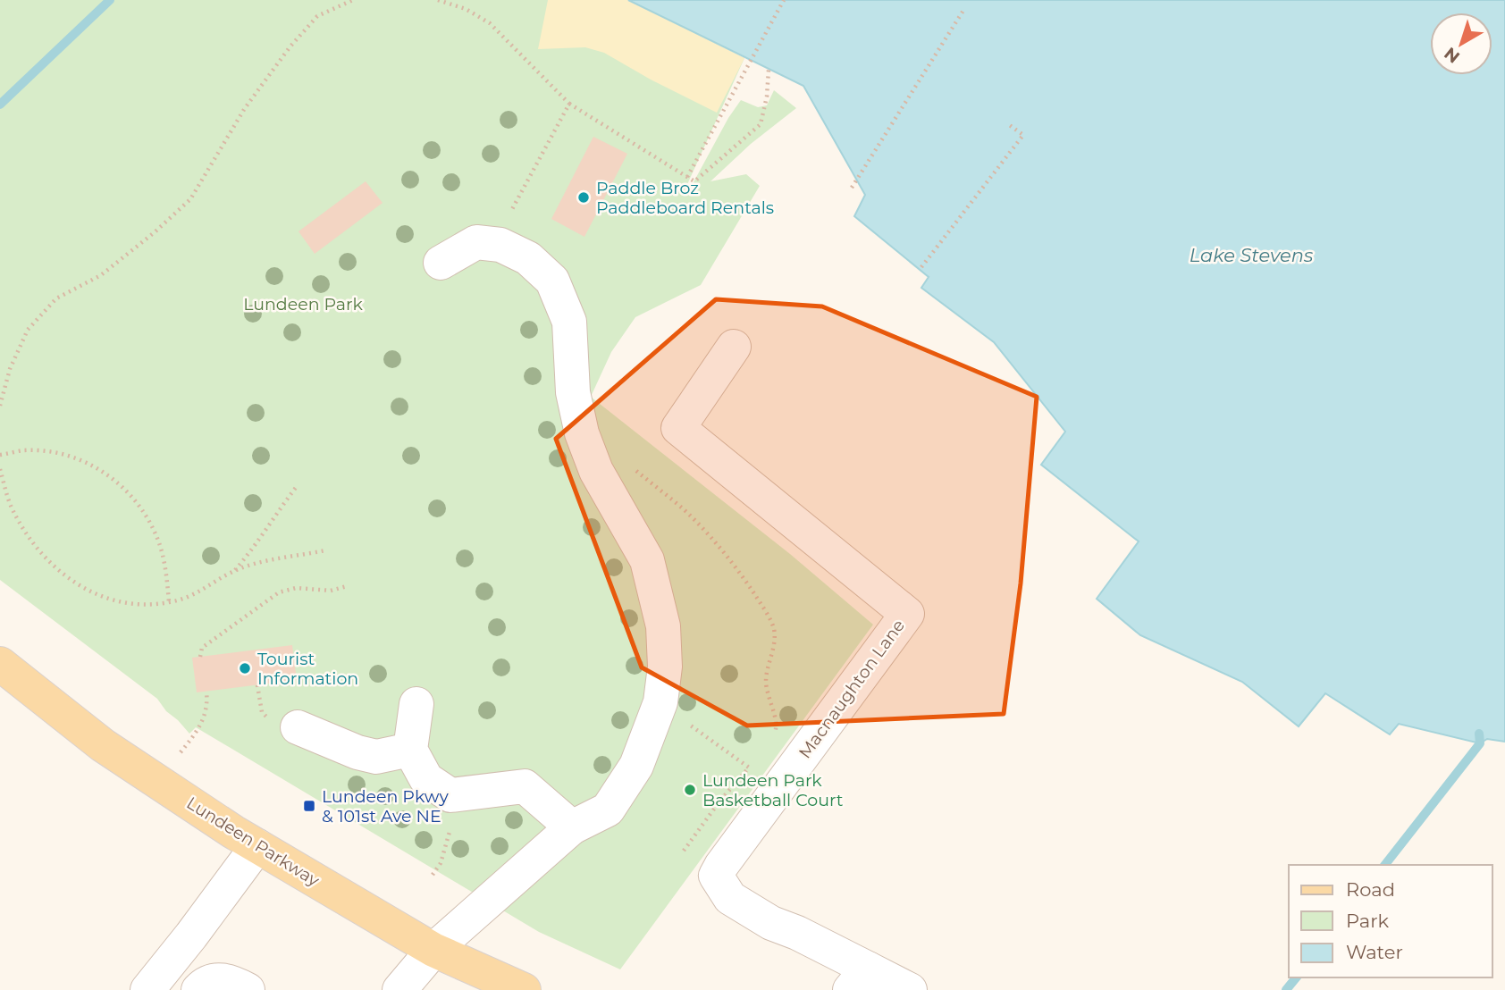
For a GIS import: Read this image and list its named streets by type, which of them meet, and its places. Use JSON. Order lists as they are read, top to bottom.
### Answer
{
  "streets": {
    "main road": ["Lundeen Parkway"],
    "street": ["Macnaughton Lane"]
  },
  "water": ["Lake Stevens"],
  "parks": ["Lundeen Park"],
  "places": {
    "other": ["Paddle Broz Paddleboard Rentals", "Tourist Information", "Lundeen Park Basketball Court"],
    "transit": ["Lundeen Pkwy & 101st Ave NE"]
  },
  "legend": ["Road", "Park", "Water"],
  "north": "bottom left"
}
